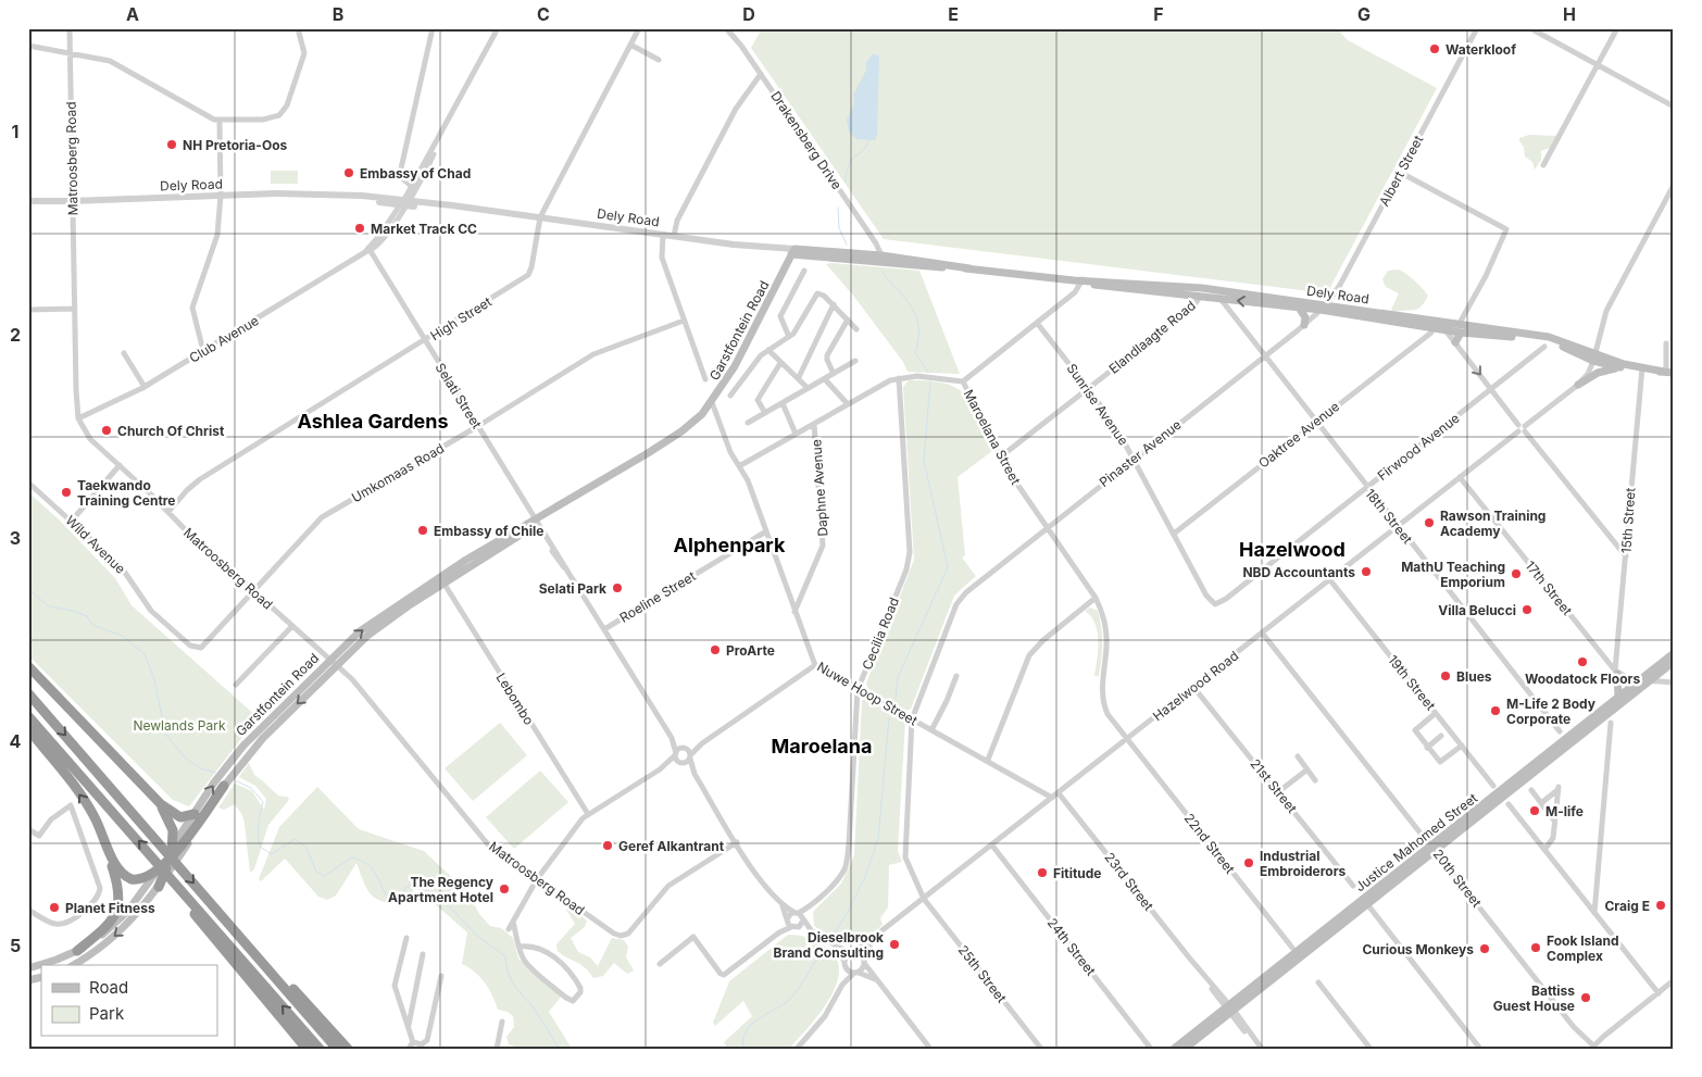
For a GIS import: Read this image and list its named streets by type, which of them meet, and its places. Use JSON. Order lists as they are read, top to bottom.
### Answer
{
  "streets": {
    "main road": ["Dely Road", "Garstfontein Road", "Justice Mahomed Street"],
    "street": [
      "Drakensberg Drive",
      "Matroosberg Road",
      "Albert Street",
      "High Street",
      "Elandlaagte Road",
      "Club Avenue",
      "Selati Street",
      "Sunrise Avenue",
      "Oaktree Avenue",
      "Maroelana Street",
      "Firwood Avenue",
      "Pinaster Avenue",
      "Umkomaas Road",
      "Daphne Avenue",
      "18th Street",
      "15th Street",
      "Wild Avenue",
      "17th Street",
      "Roeline Street",
      "Cecilia Road",
      "19th Street",
      "Hazelwood Road",
      "Nuwe Hoop Street",
      "Lebombo",
      "21st Street",
      "22nd Street",
      "20th Street",
      "23rd Street",
      "24th Street",
      "25th Street"
    ]
  },
  "crossings": [
    ["Drakensberg Drive", "Dely Road"],
    ["Matroosberg Road", "Dely Road"],
    ["Matroosberg Road", "High Street"],
    ["Matroosberg Road", "Garstfontein Road"],
    ["Matroosberg Road", "Club Avenue"],
    ["Matroosberg Road", "Umkomaas Road"],
    ["Albert Street", "Dely Road"],
    ["Albert Street", "Pinaster Avenue"],
    ["Dely Road", "High Street"],
    ["Dely Road", "Garstfontein Road"],
    ["Dely Road", "Elandlaagte Road"],
    ["Dely Road", "Club Avenue"],
    ["Dely Road", "Oaktree Avenue"],
    ["Dely Road", "Pinaster Avenue"],
    ["Dely Road", "18th Street"],
    ["Dely Road", "Hazelwood Road"],
    ["High Street", "Selati Street"],
    ["Garstfontein Road", "Selati Street"],
    ["Garstfontein Road", "Nuwe Hoop Street"],
    ["Garstfontein Road", "Lebombo"],
    ["Elandlaagte Road", "Sunrise Avenue"],
    ["Elandlaagte Road", "Maroelana Street"],
    ["Club Avenue", "Selati Street"],
    ["Selati Street", "Umkomaas Road"],
    ["Selati Street", "Roeline Street"],
    ["Sunrise Avenue", "Oaktree Avenue"],
    ["Sunrise Avenue", "Firwood Avenue"],
    ["Sunrise Avenue", "Pinaster Avenue"],
    ["Oaktree Avenue", "18th Street"],
    ["Maroelana Street", "Pinaster Avenue"],
    ["Maroelana Street", "Daphne Avenue"],
    ["Maroelana Street", "Cecilia Road"],
    ["Maroelana Street", "Hazelwood Road"],
    ["Maroelana Street", "Nuwe Hoop Street"],
    ["Maroelana Street", "22nd Street"],
    ["Firwood Avenue", "18th Street"],
    ["Pinaster Avenue", "18th Street"],
    ["Pinaster Avenue", "25th Street"],
    ["Umkomaas Road", "Wild Avenue"],
    ["Daphne Avenue", "Nuwe Hoop Street"],
    ["18th Street", "Hazelwood Road"],
    ["15th Street", "17th Street"],
    ["17th Street", "Hazelwood Road"],
    ["Roeline Street", "Nuwe Hoop Street"],
    ["Cecilia Road", "Nuwe Hoop Street"],
    ["19th Street", "Hazelwood Road"],
    ["Hazelwood Road", "Nuwe Hoop Street"],
    ["Hazelwood Road", "21st Street"],
    ["Hazelwood Road", "22nd Street"],
    ["Hazelwood Road", "20th Street"],
    ["Hazelwood Road", "23rd Street"],
    ["Hazelwood Road", "24th Street"],
    ["Hazelwood Road", "25th Street"],
    ["Nuwe Hoop Street", "25th Street"],
    ["Justice Mahomed Street", "20th Street"],
    ["Justice Mahomed Street", "23rd Street"]
  ],
  "districts": [
    "Ashlea Gardens",
    "Alphenpark",
    "Hazelwood",
    "Maroelana"
  ],
  "parks": ["Newlands Park"],
  "places": [
    "Waterkloof",
    "NH Pretoria-Oos",
    "Embassy of Chad",
    "Market Track CC",
    "Church Of Christ",
    "Taekwando Training Centre",
    "Rawson Training Academy",
    "Embassy of Chile",
    "NBD Accountants",
    "MathU Teaching Emporium",
    "Selati Park",
    "Villa Belucci",
    "ProArte",
    "Woodatock Floors",
    "Blues",
    "M-Life 2 Body Corporate",
    "M-life",
    "Geref Alkantrant",
    "Industrial Embroiderors",
    "Fititude",
    "The Regency Apartment Hotel",
    "Craig E",
    "Planet Fitness",
    "Dieselbrook Brand Consulting",
    "Fook Island Complex",
    "Curious Monkeys",
    "Battiss Guest House"
  ],
  "legend": ["Road", "Park"],
  "grid": {
    "columns": [
      "A",
      "B",
      "C",
      "D",
      "E",
      "F",
      "G",
      "H"
    ],
    "rows": [
      "1",
      "2",
      "3",
      "4",
      "5"
    ]
  }
}
